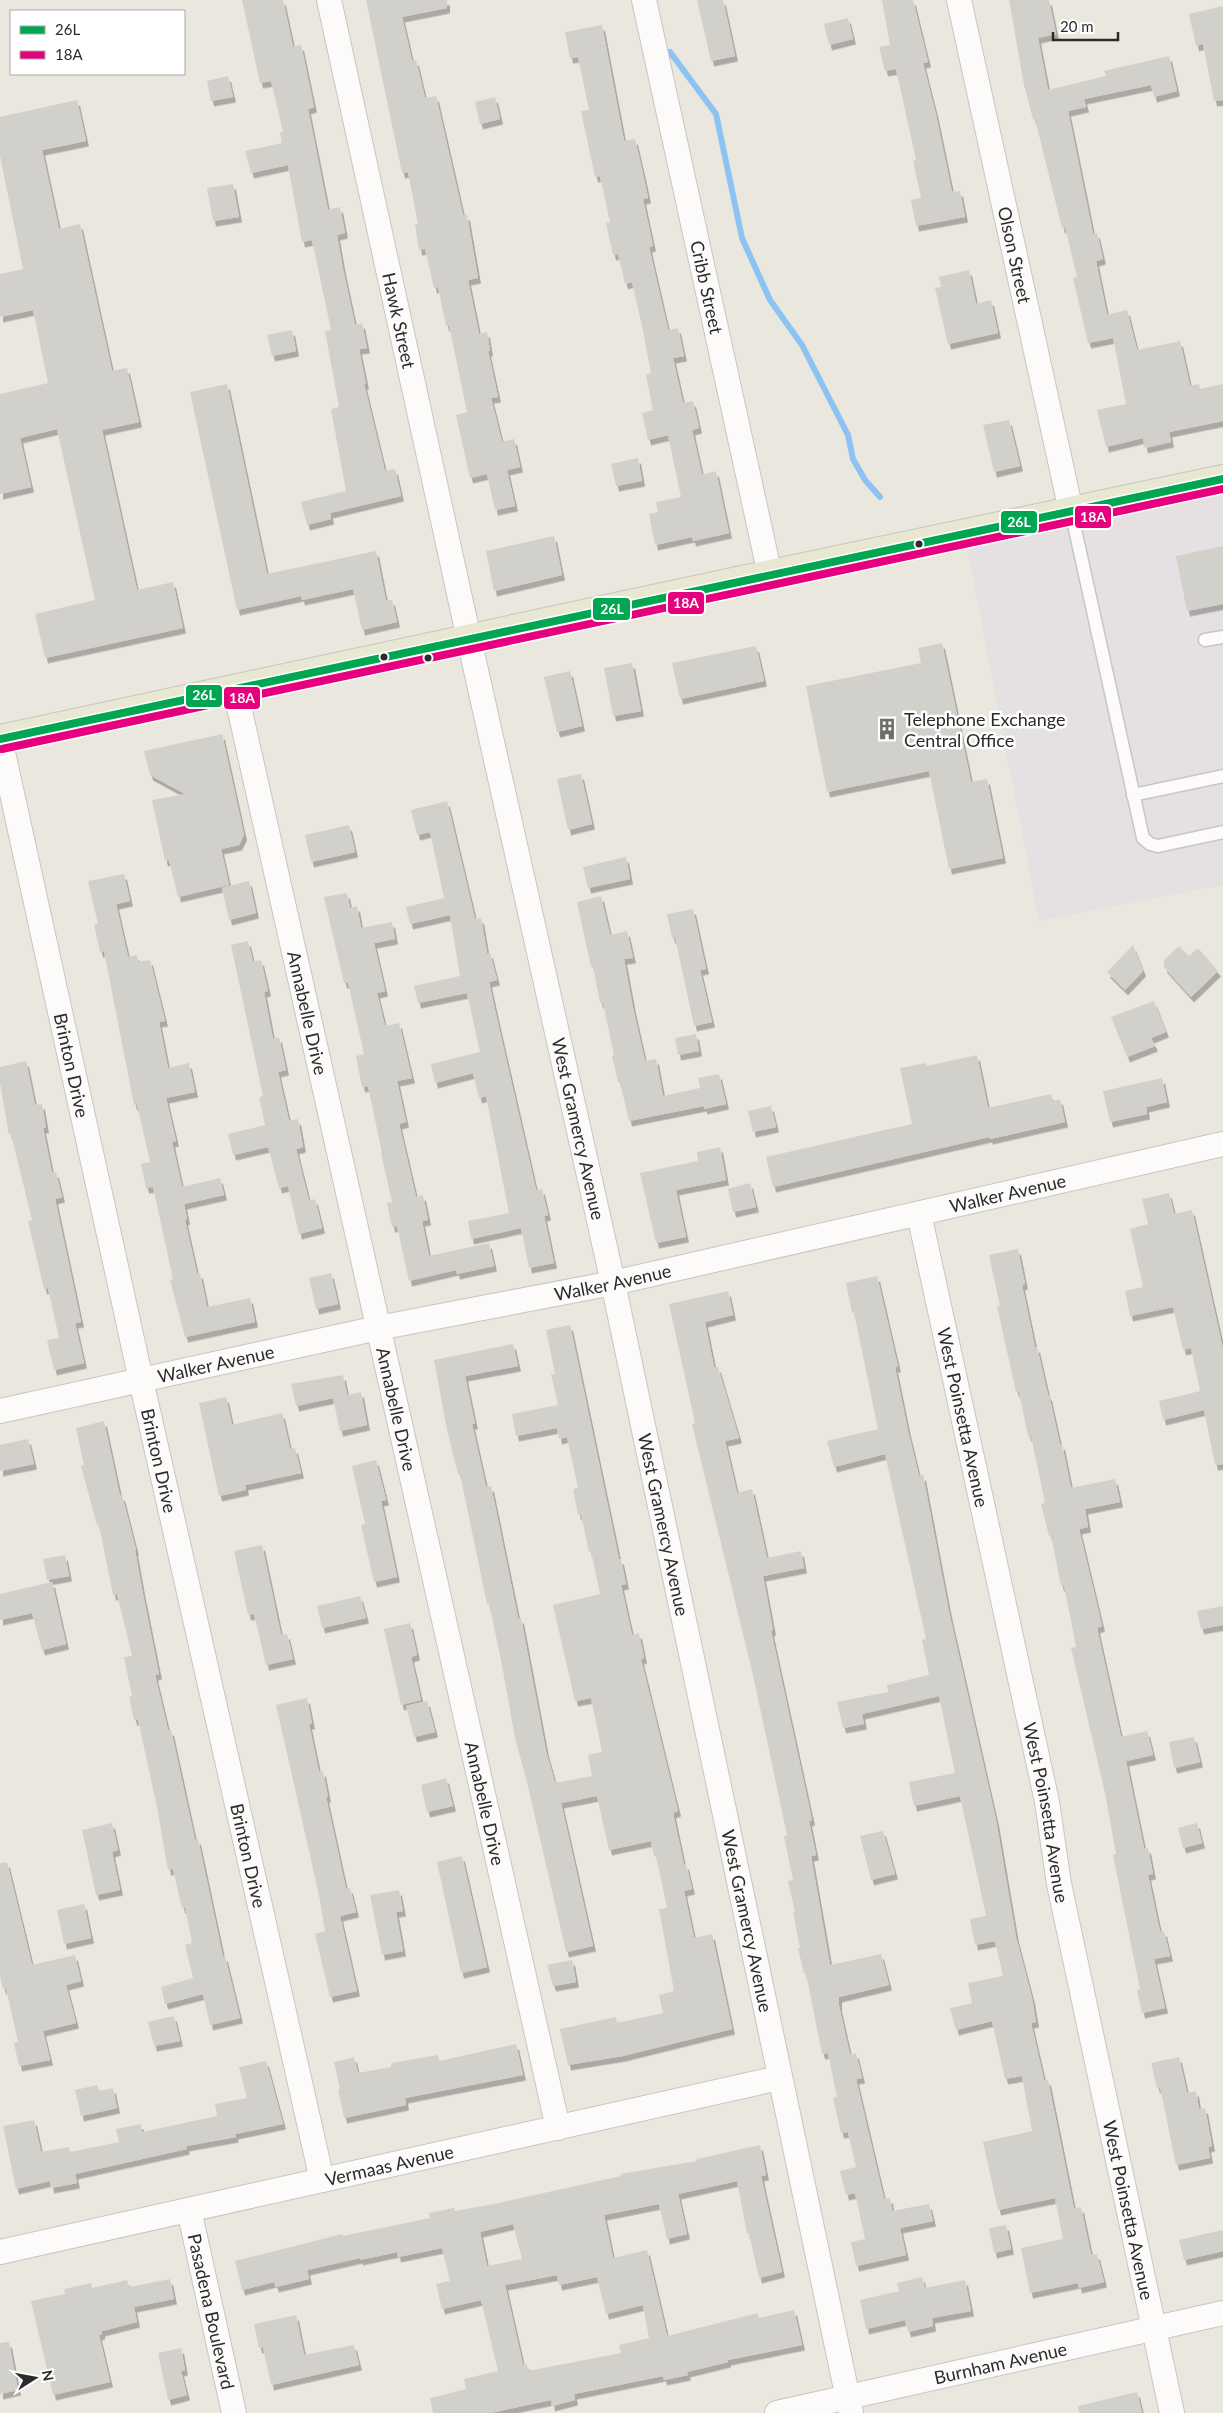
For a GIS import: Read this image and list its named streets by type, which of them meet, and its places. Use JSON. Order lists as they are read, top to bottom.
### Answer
{
  "streets": {
    "street": [
      "Olson Street",
      "Cribb Street",
      "Hawk Street",
      "Annabelle Drive",
      "Brinton Drive",
      "West Gramercy Avenue",
      "Walker Avenue",
      "West Poinsetta Avenue",
      "Vermaas Avenue",
      "Pasadena Boulevard",
      "Burnham Avenue"
    ]
  },
  "crossings": [
    ["Hawk Street", "West Gramercy Avenue"],
    ["Annabelle Drive", "Walker Avenue"],
    ["Annabelle Drive", "Vermaas Avenue"],
    ["Brinton Drive", "Walker Avenue"],
    ["Brinton Drive", "Vermaas Avenue"],
    ["West Gramercy Avenue", "Walker Avenue"],
    ["West Gramercy Avenue", "Vermaas Avenue"],
    ["West Gramercy Avenue", "Burnham Avenue"],
    ["Walker Avenue", "West Poinsetta Avenue"],
    ["West Poinsetta Avenue", "Burnham Avenue"],
    ["Vermaas Avenue", "Pasadena Boulevard"]
  ],
  "places": {
    "building": ["Telephone Exchange Central Office"]
  },
  "lines": ["transit line 26L", "transit line 18A"],
  "legend": ["26L", "18A"],
  "scale_bar": "20 m",
  "north": "right"
}
